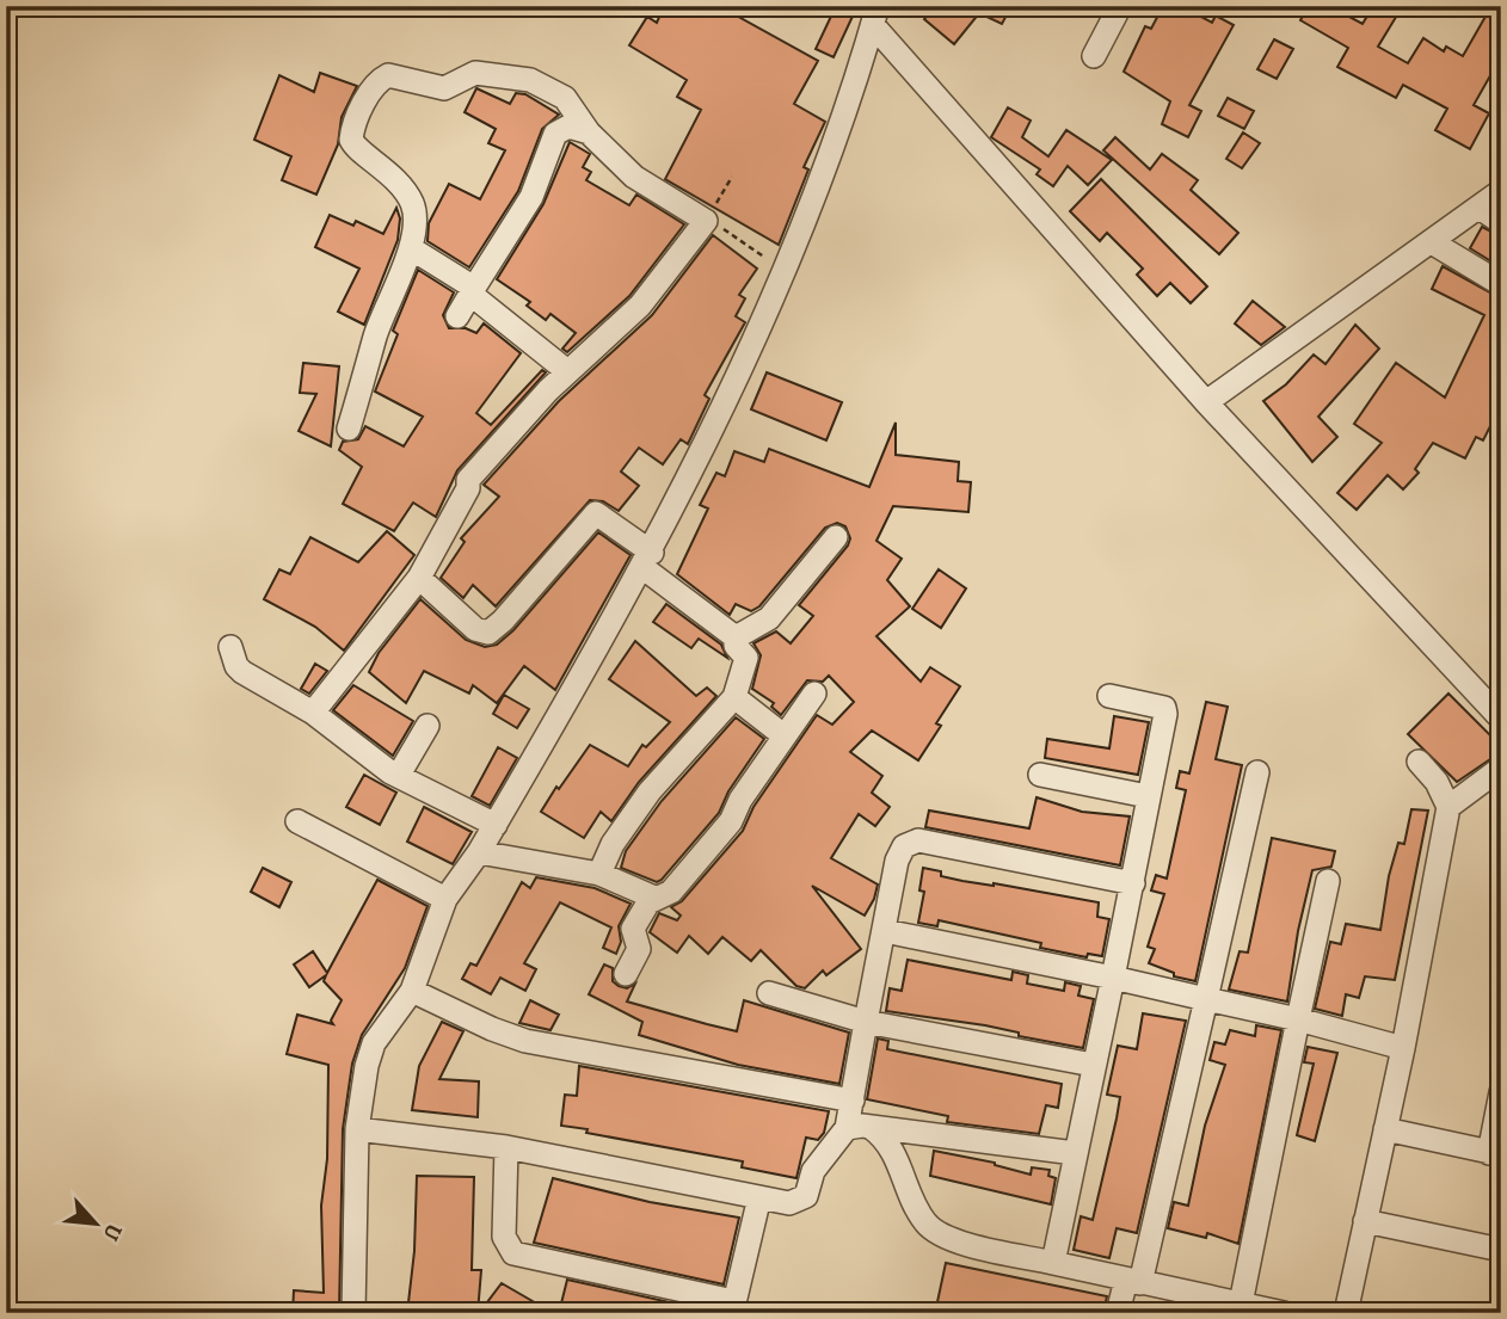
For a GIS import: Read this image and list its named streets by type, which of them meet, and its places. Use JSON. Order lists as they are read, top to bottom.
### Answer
{
  "north": "bottom right"
}
